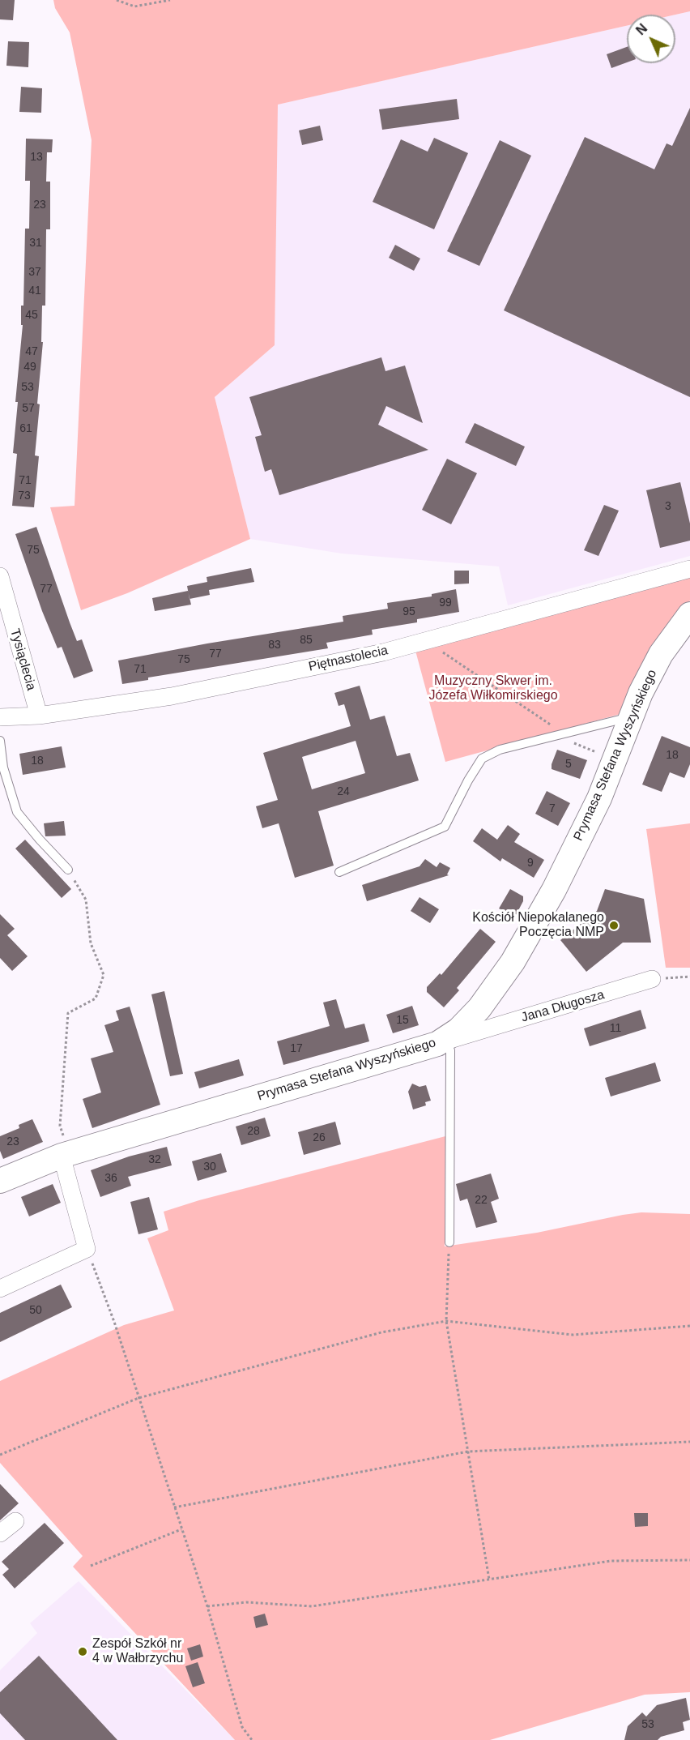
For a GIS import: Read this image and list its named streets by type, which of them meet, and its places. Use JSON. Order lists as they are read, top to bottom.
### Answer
{
  "streets": {
    "street": [
      "Piętnastolecia",
      "Tysiąclecia",
      "Prymasa Stefana Wyszyńskiego",
      "Jana Długosza"
    ]
  },
  "crossings": [
    ["Piętnastolecia", "Tysiąclecia"],
    ["Prymasa Stefana Wyszyńskiego", "Jana Długosza"]
  ],
  "parks": ["Muzyczny Skwer im. Józefa Wiłkomirskiego"],
  "places": ["Kościół Niepokalanego Poczęcia NMP", "Zespół Szkół nr 4 w Wałbrzychu"],
  "house_numbers": [
    "13",
    "23",
    "31",
    "37",
    "41",
    "45",
    "47",
    "49",
    "53",
    "57",
    "61",
    "71",
    "73",
    "3",
    "75",
    "77",
    "99",
    "95",
    "85",
    "83",
    "77",
    "75",
    "71",
    "18",
    "18",
    "5",
    "24",
    "7",
    "9",
    "15",
    "11",
    "17",
    "28",
    "26",
    "23",
    "32",
    "30",
    "36",
    "22",
    "50",
    "53"
  ],
  "north": "top left"
}
